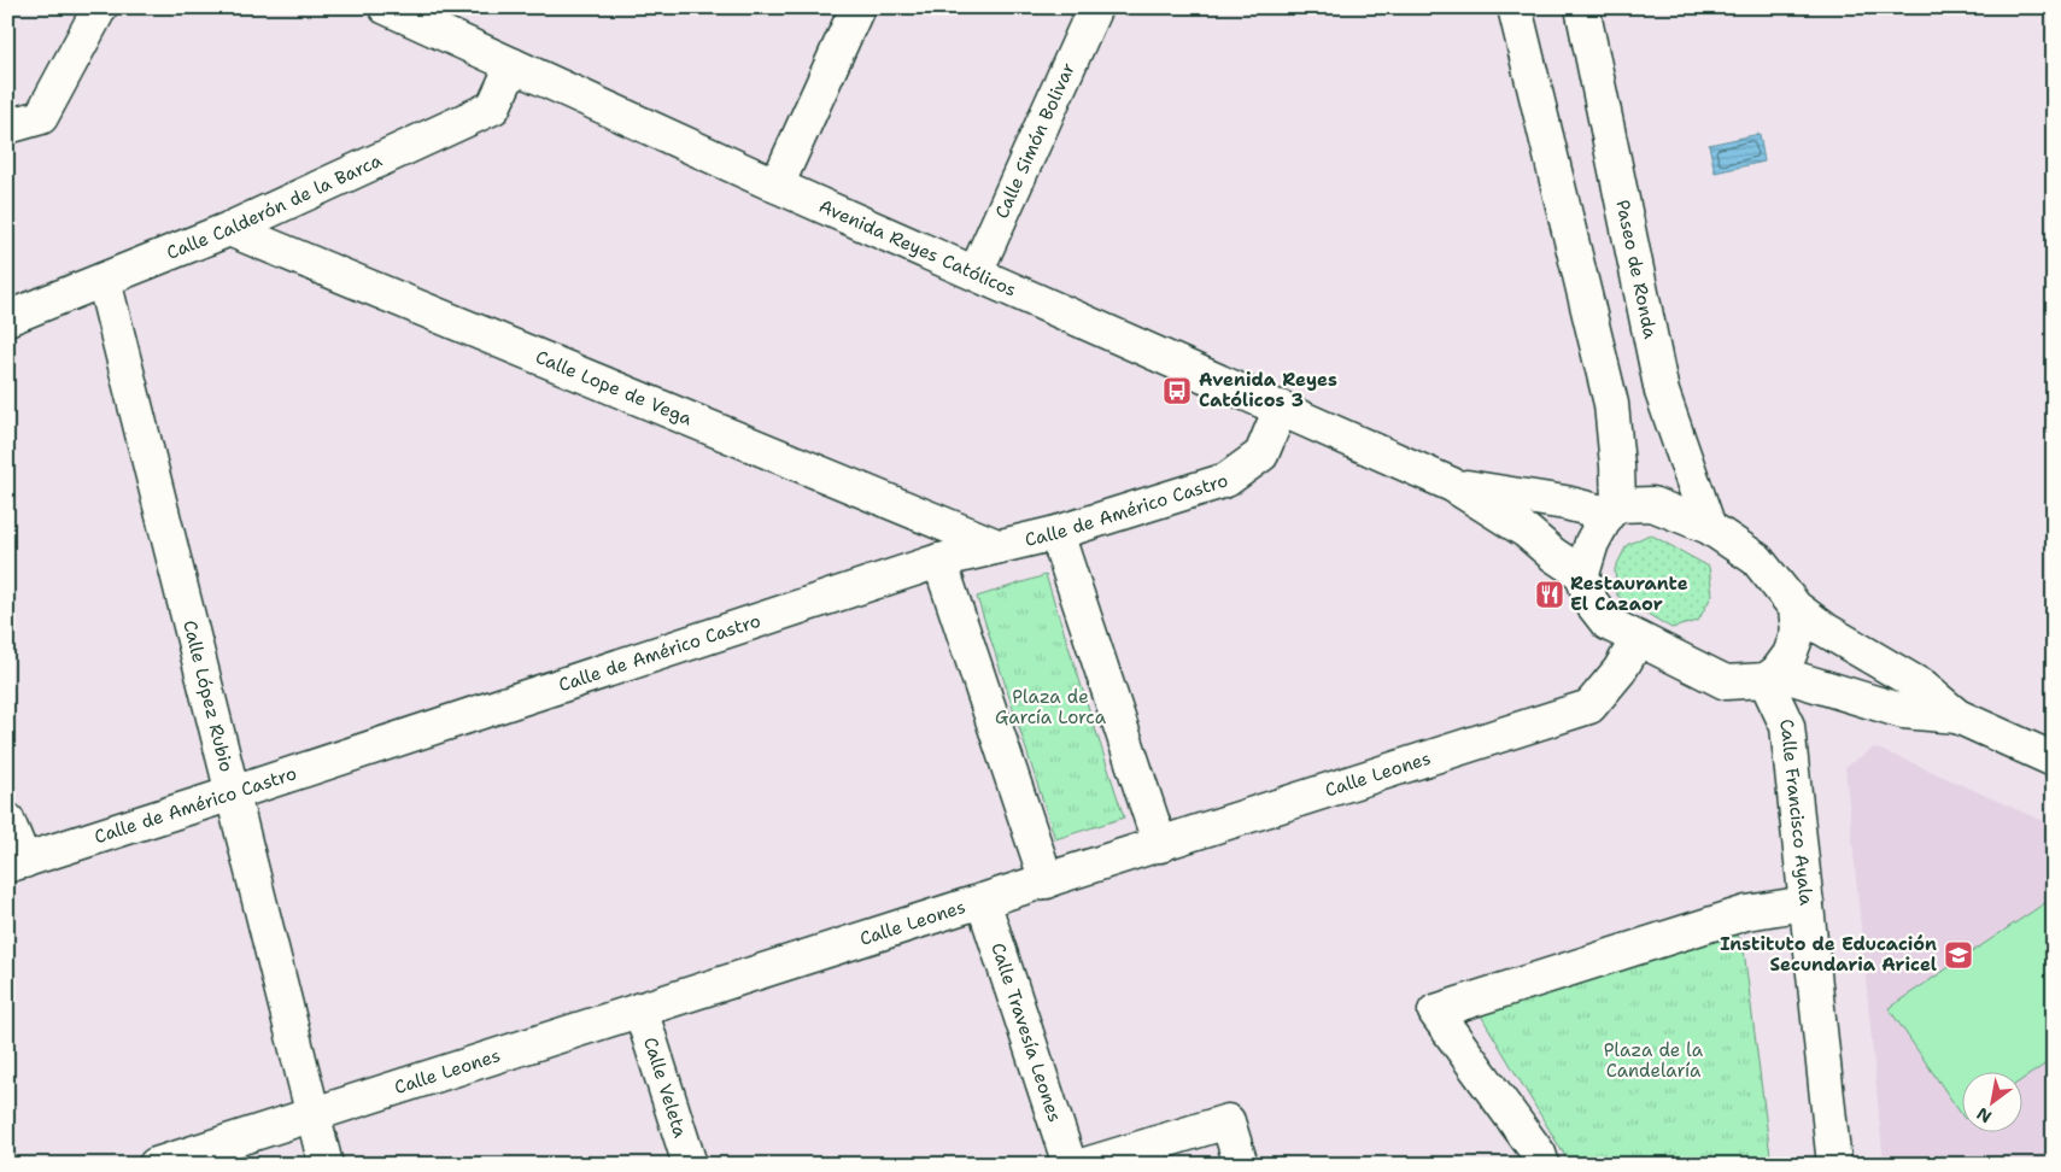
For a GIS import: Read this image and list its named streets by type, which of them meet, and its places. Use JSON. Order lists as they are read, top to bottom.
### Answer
{
  "streets": {
    "street": [
      "Calle Simón Bolivar",
      "Calle Calderón de la Barca",
      "Avenida Reyes Católicos",
      "Paseo de Ronda",
      "Calle Lope de Vega",
      "Calle de Américo Castro",
      "Calle López Rubio",
      "Calle Leones",
      "Calle Francisco Ayala",
      "Calle Travesía Leones",
      "Calle Veleta"
    ]
  },
  "crossings": [
    ["Calle Simón Bolivar", "Avenida Reyes Católicos"],
    ["Calle Calderón de la Barca", "Avenida Reyes Católicos"],
    ["Calle Calderón de la Barca", "Calle Lope de Vega"],
    ["Calle Calderón de la Barca", "Calle López Rubio"],
    ["Avenida Reyes Católicos", "Paseo de Ronda"],
    ["Avenida Reyes Católicos", "Calle de Américo Castro"],
    ["Avenida Reyes Católicos", "Calle Leones"],
    ["Avenida Reyes Católicos", "Calle Francisco Ayala"],
    ["Paseo de Ronda", "Calle Leones"],
    ["Paseo de Ronda", "Calle Francisco Ayala"],
    ["Calle Lope de Vega", "Calle de Américo Castro"],
    ["Calle de Américo Castro", "Calle López Rubio"],
    ["Calle López Rubio", "Calle Leones"],
    ["Calle Leones", "Calle Francisco Ayala"],
    ["Calle Leones", "Calle Travesía Leones"],
    ["Calle Leones", "Calle Veleta"]
  ],
  "parks": ["Plaza de García Lorca", "Plaza de la Candelaría"],
  "places": {
    "bus stop": ["Avenida Reyes Católicos 3"],
    "restaurant": ["Restaurante El Cazaor"],
    "school or university": ["Instituto de Educación Secundaria Aricel"]
  },
  "north": "bottom left"
}
